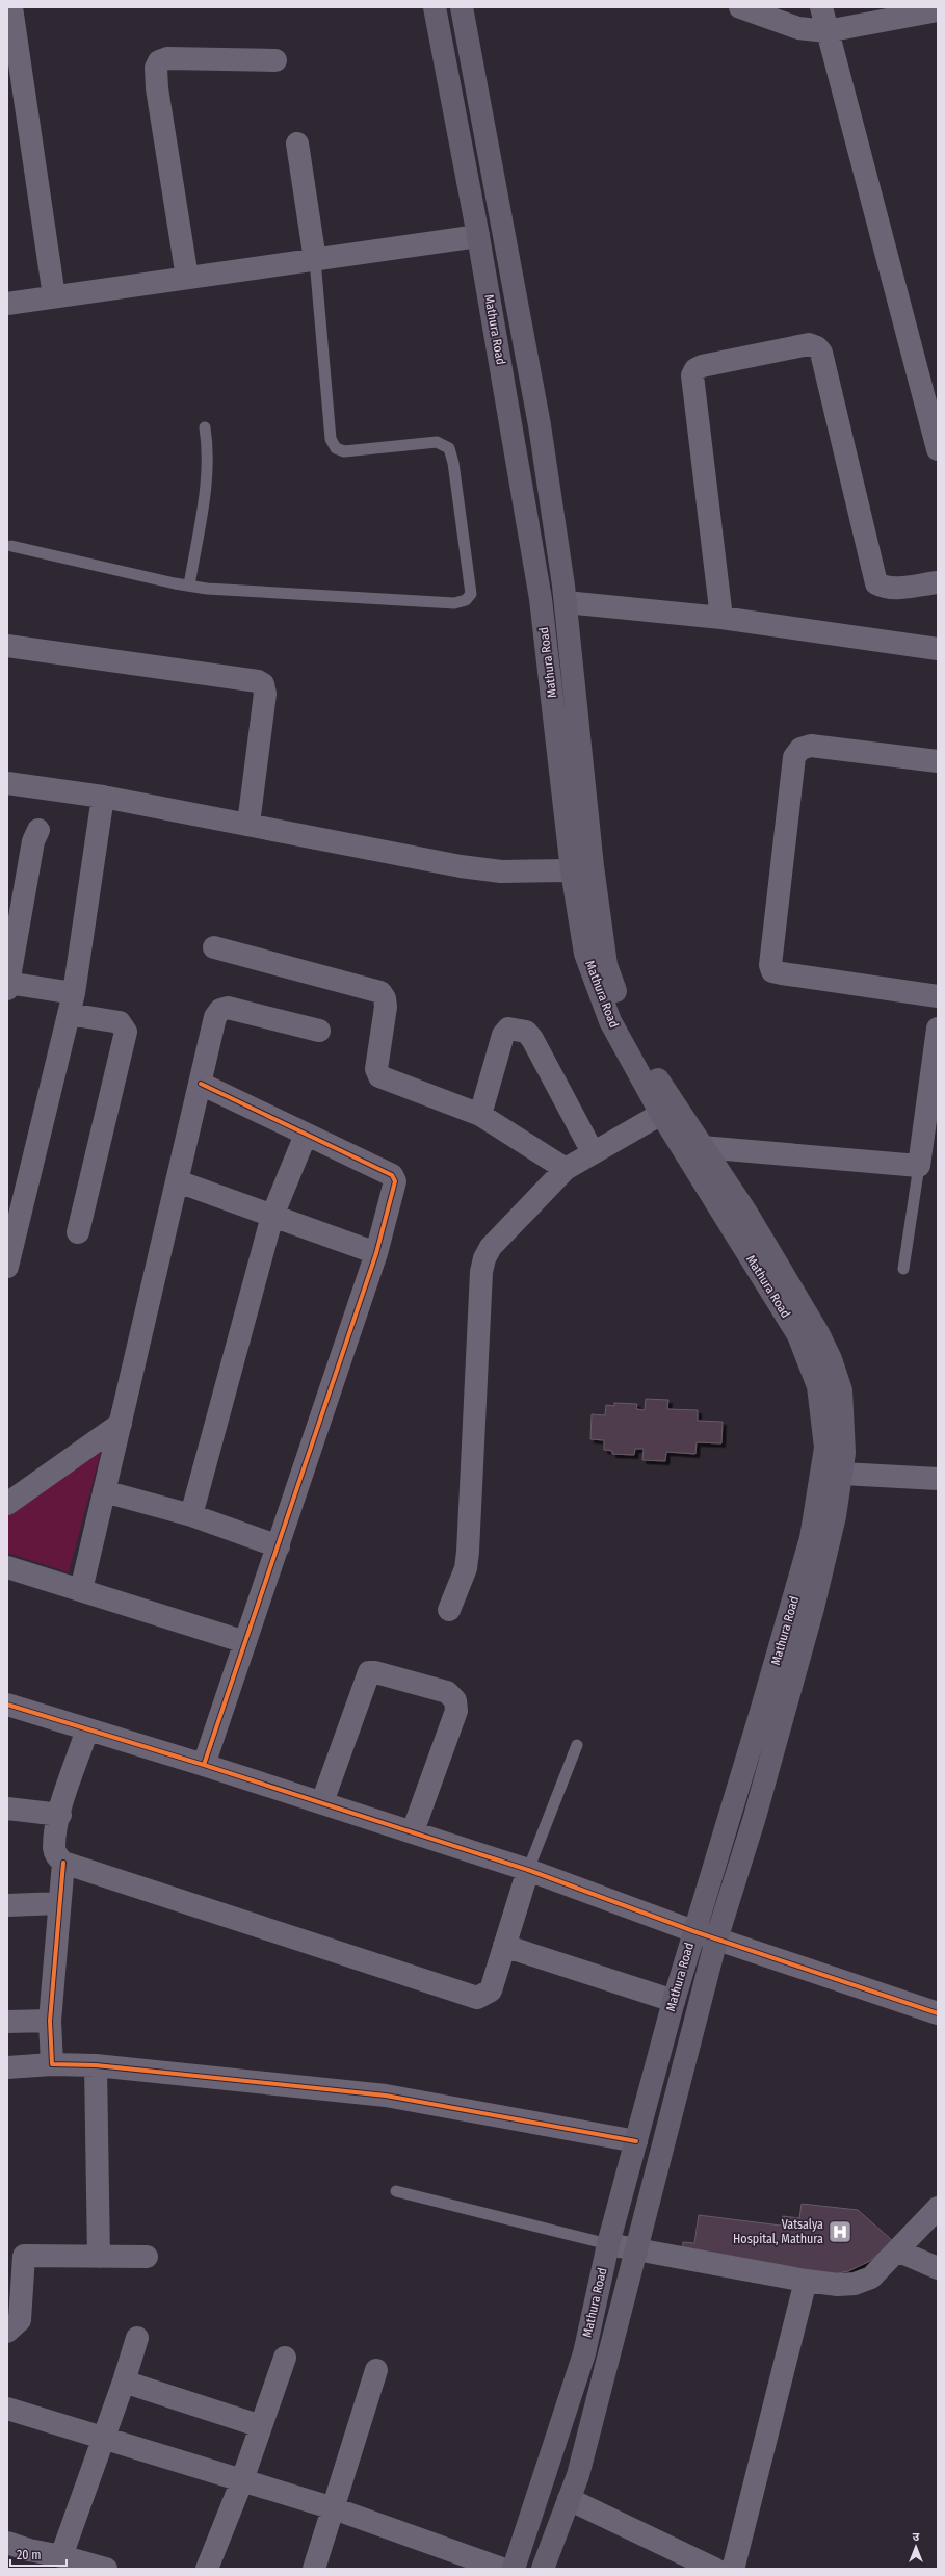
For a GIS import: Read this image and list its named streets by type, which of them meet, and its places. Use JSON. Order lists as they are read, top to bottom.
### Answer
{
  "streets": {
    "main road": ["Mathura Road"]
  },
  "places": {
    "hospital": ["Vatsalya Hospital, Mathura"]
  },
  "scale_bar": "20 m",
  "north": "top"
}
